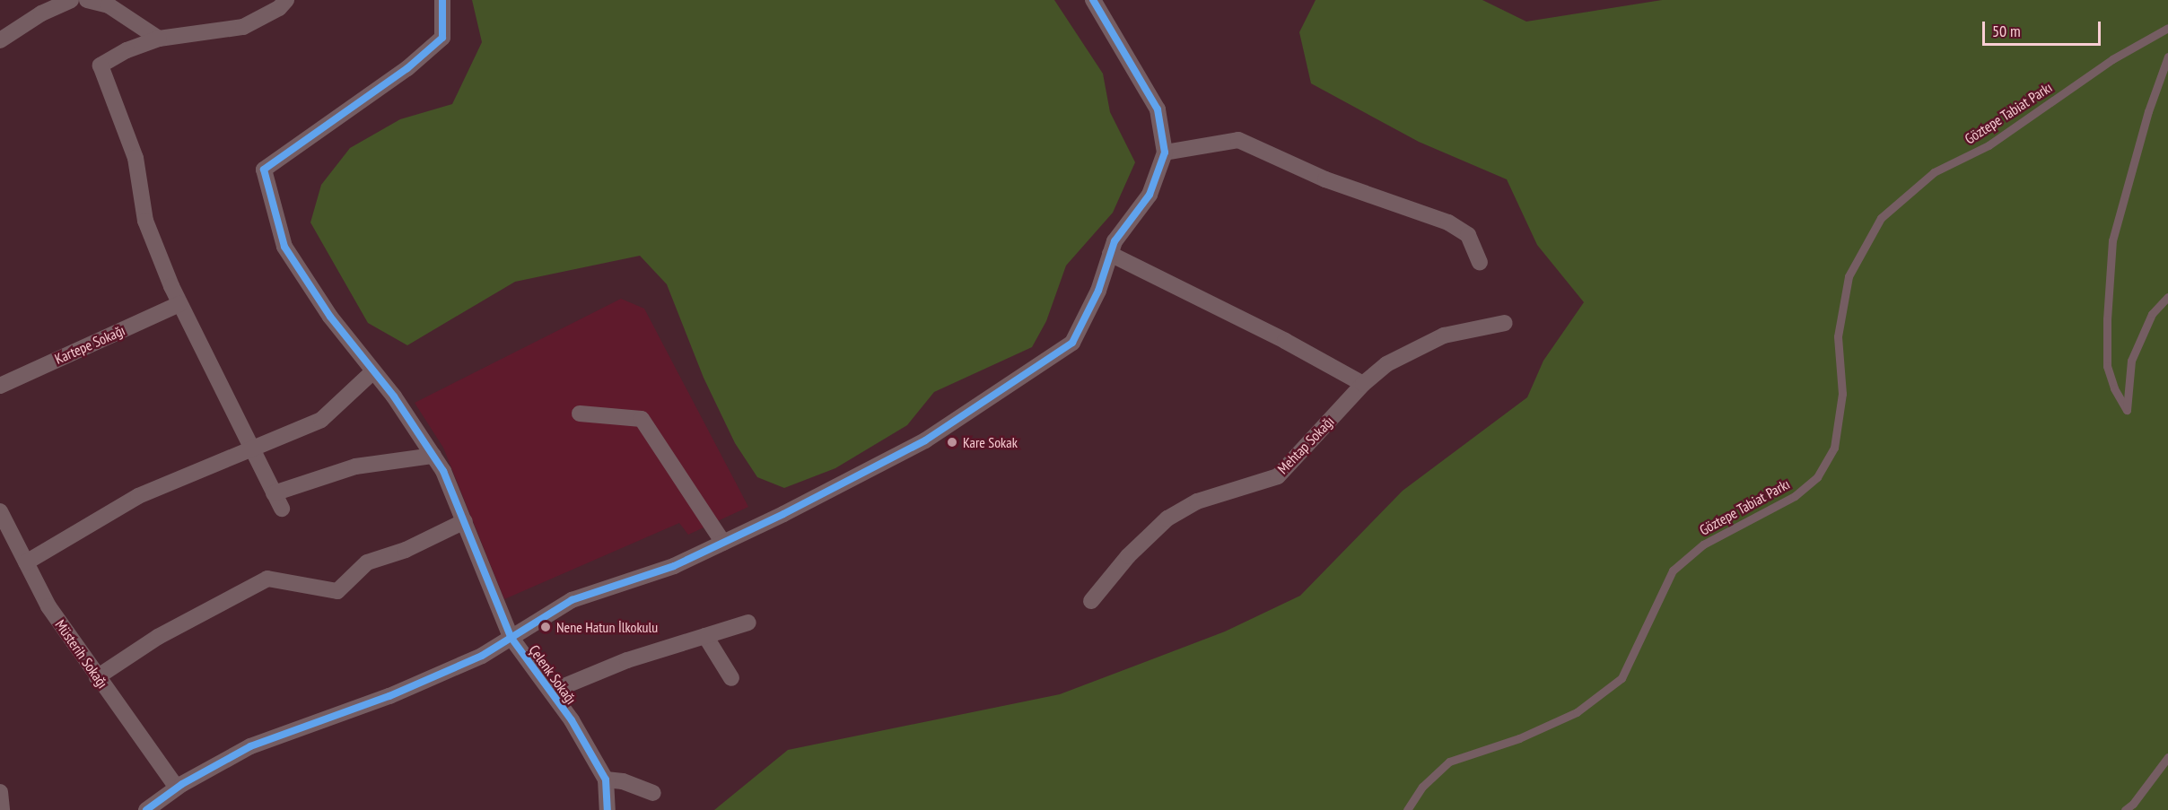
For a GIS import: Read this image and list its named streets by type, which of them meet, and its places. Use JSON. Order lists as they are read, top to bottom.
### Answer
{
  "streets": {
    "street": [
      "Kartepe Sokağı",
      "Mehtap Sokağı",
      "Müsterih Sokağı",
      "Çelenk Sokağı"
    ],
    "lane": ["Göztepe Tabiat Parkı"]
  },
  "places": ["Kare Sokak", "Nene Hatun İlkokulu"],
  "scale_bar": "50 m"
}
